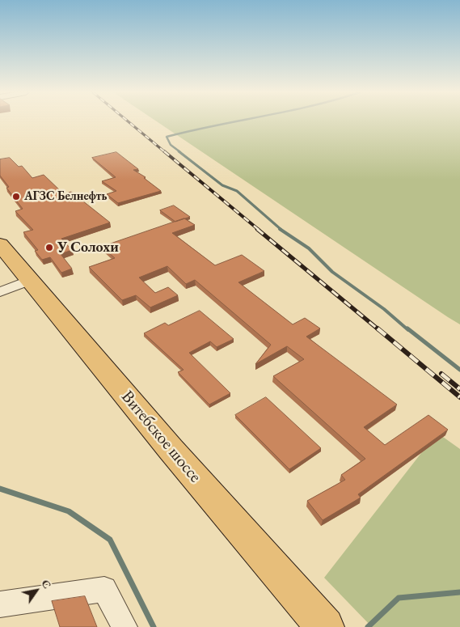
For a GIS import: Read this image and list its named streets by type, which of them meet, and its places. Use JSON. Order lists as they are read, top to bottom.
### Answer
{
  "streets": {
    "main road": ["Витебское шоссе"]
  },
  "places": ["АГЗС Белнефть", "У Солохи"],
  "north": "top right"
}
